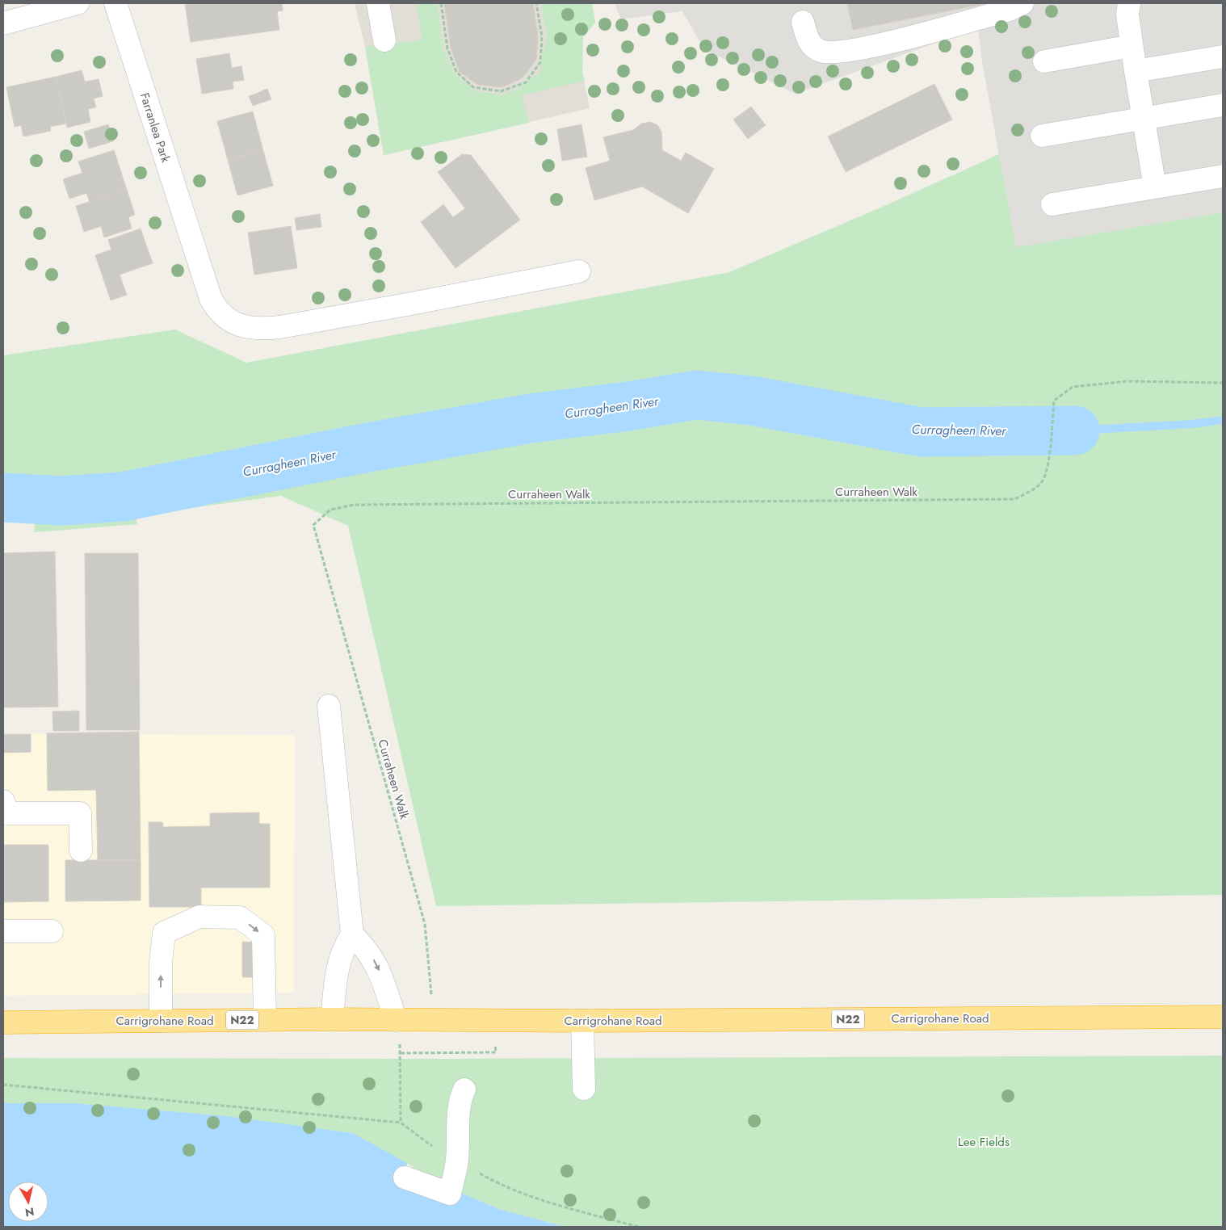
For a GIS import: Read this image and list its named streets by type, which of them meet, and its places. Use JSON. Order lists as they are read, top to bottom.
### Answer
{
  "streets": {
    "highway": ["Carrigrohane Road", "N22"],
    "street": ["Farranlea Park"],
    "path": ["Curraheen Walk"]
  },
  "crossings": [
    ["Curraheen Walk", "Carrigrohane Road"]
  ],
  "water": ["Curragheen River"],
  "parks": ["Lee Fields"],
  "north": "bottom"
}
